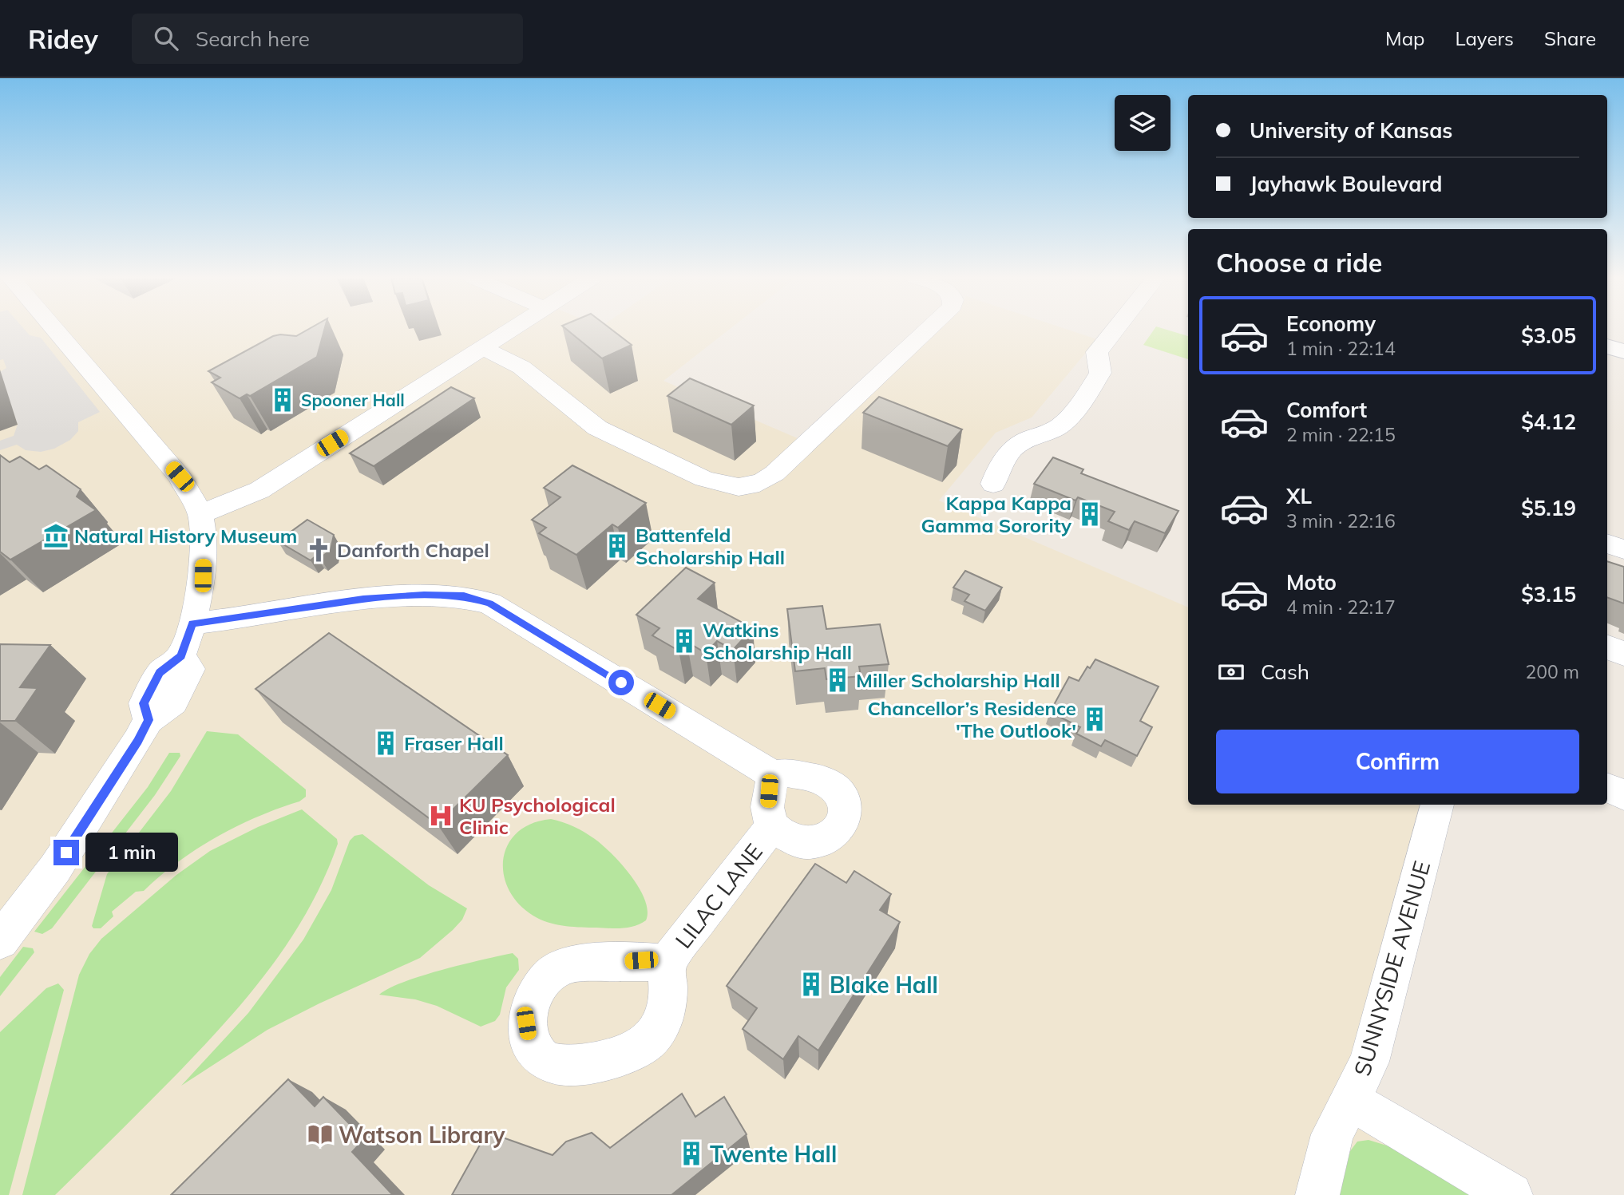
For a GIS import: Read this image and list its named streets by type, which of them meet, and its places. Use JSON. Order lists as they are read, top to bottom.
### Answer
{
  "streets": {
    "street": ["LILAC LANE", "SUNNYSIDE AVENUE"]
  },
  "places": {
    "building": [
      "Spooner Hall",
      "Kappa Kappa Gamma Sorority",
      "Battenfeld Scholarship Hall",
      "Watkins Scholarship Hall",
      "Miller Scholarship Hall",
      "Chancellor’s Residence 'The Outlook'",
      "Fraser Hall",
      "Blake Hall",
      "Twente Hall"
    ],
    "museum": ["Natural History Museum"],
    "church": ["Danforth Chapel"],
    "hospital": ["KU Psychological Clinic"],
    "library": ["Watson Library"]
  },
  "page": {
    "header": "Ridey",
    "search": "Search here",
    "nav": ["Map", "Layers", "Share"],
    "banner": ["University of Kansas", "Jayhawk Boulevard"],
    "heading": "Choose a ride",
    "list": [
      {
        "name": "Economy",
        "note": "1 min · 22:14",
        "value": "$3.05"
      },
      {
        "name": "Comfort",
        "note": "2 min · 22:15",
        "value": "$4.12"
      },
      {
        "name": "XL",
        "note": "3 min · 22:16",
        "value": "$5.19"
      },
      {
        "name": "Moto",
        "note": "4 min · 22:17",
        "value": "$3.15"
      }
    ],
    "pay": ["Cash", "200 m"],
    "buttons": "Confirm",
    "bubble": "1 min"
  }
}
